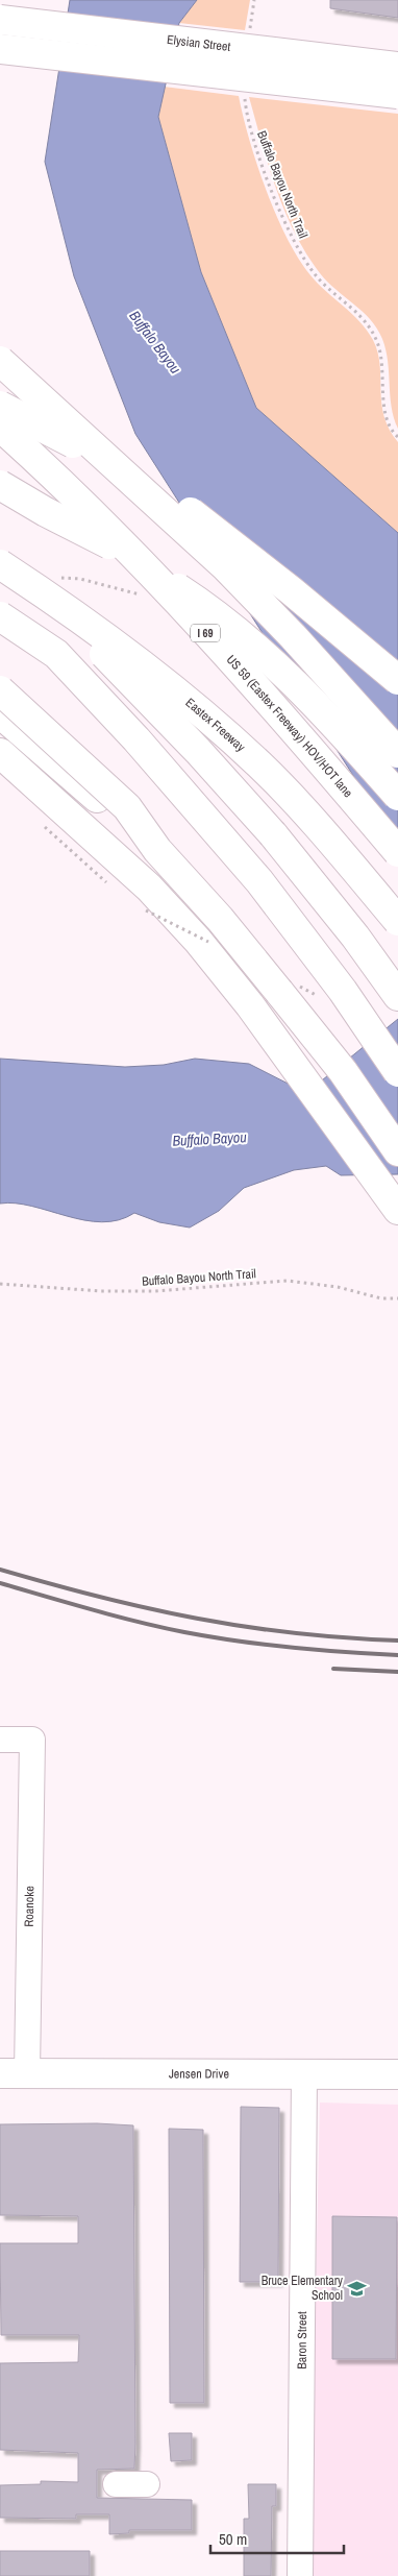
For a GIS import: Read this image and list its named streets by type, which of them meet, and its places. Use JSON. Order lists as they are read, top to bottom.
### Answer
{
  "streets": {
    "main road": [
      "Elysian Street",
      "I 69",
      "Eastex Freeway",
      "US 59 (Eastex Freeway) HOV/HOT lane",
      "Jensen Drive"
    ],
    "street": ["Roanoke", "Baron Street"],
    "path": ["Buffalo Bayou North Trail"]
  },
  "crossings": [
    ["Roanoke", "Jensen Drive"],
    ["Jensen Drive", "Baron Street"]
  ],
  "water": ["Buffalo Bayou"],
  "places": {
    "school or university": ["Bruce Elementary School"]
  },
  "scale_bar": "50 m"
}
